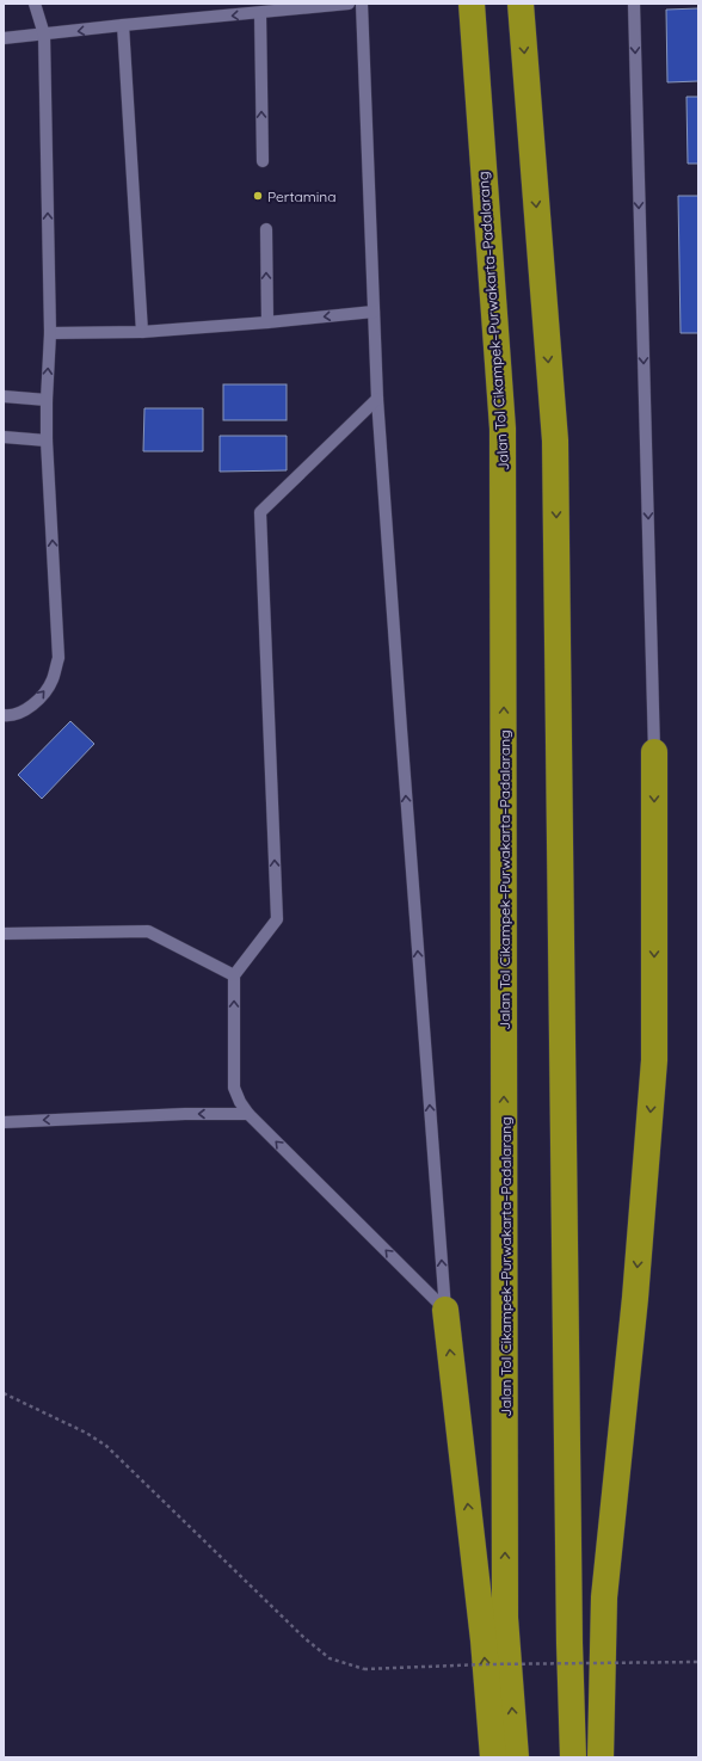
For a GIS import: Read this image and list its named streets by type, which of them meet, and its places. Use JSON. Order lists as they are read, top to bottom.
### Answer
{
  "streets": {
    "highway": ["Jalan Tol Cikampek–Purwakarta–Padalarang"]
  },
  "places": ["Pertamina"]
}
